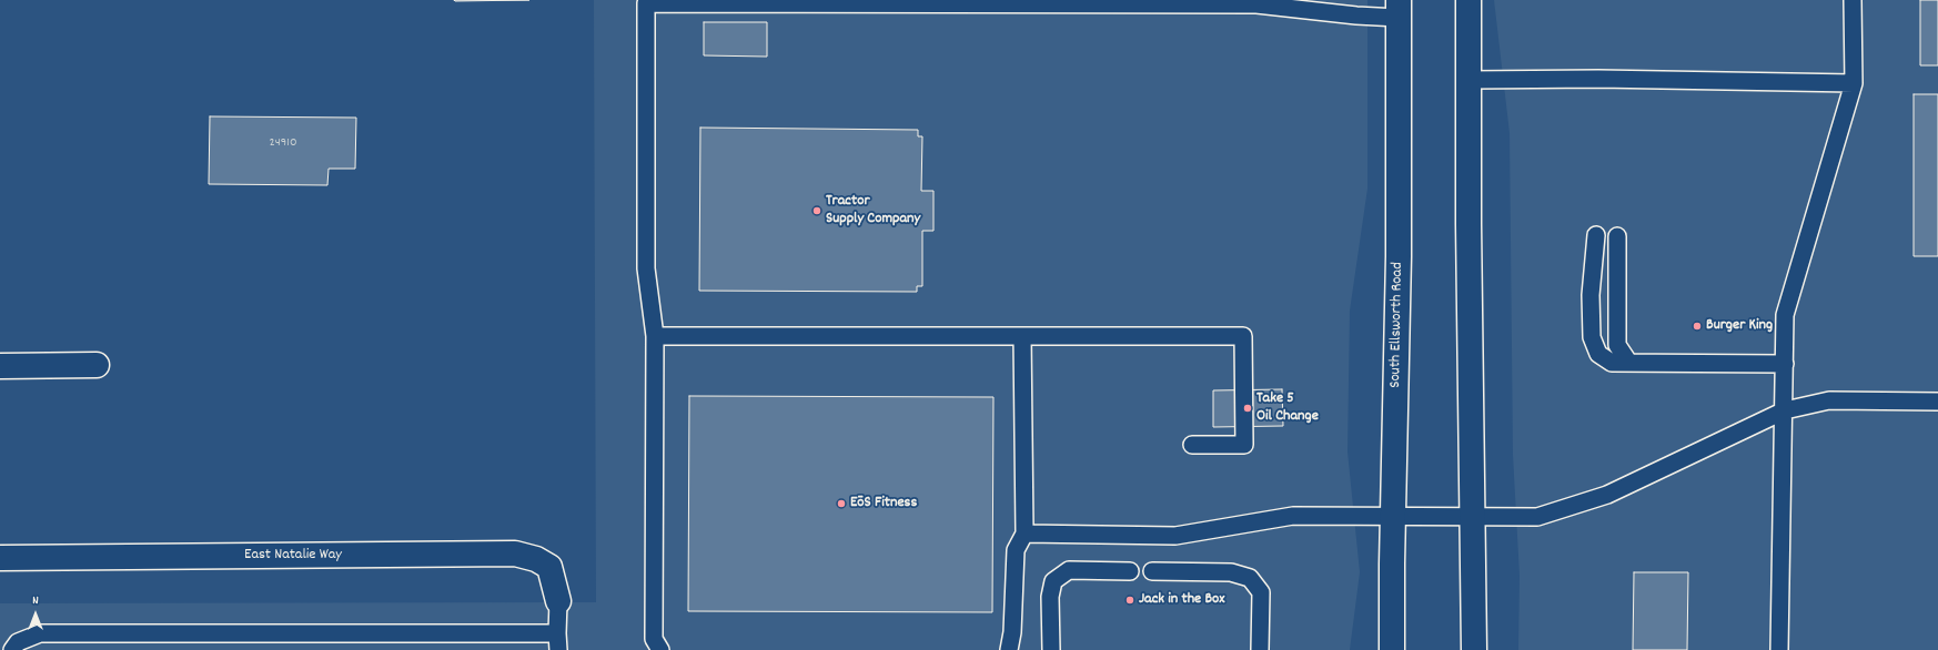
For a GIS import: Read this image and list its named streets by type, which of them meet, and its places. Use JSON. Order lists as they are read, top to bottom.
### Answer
{
  "streets": {
    "main road": ["South Ellsworth Road", "East Natalie Way"]
  },
  "places": [
    "Tractor Supply Company",
    "Burger King",
    "Take 5 Oil Change",
    "EōS Fitness",
    "Jack in the Box"
  ],
  "house_numbers": ["24910"],
  "north": "top"
}
